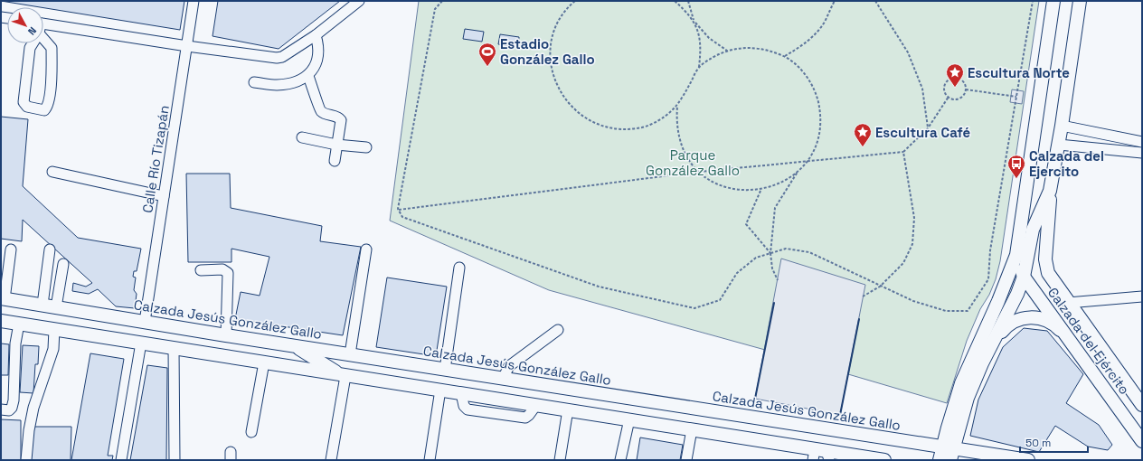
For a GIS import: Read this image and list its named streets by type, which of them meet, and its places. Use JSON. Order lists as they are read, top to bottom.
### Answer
{
  "streets": {
    "main road": ["Calzada Jesús González Gallo", "Calzada del Ejército"],
    "street": ["Calle Río Tizapán"]
  },
  "crossings": [
    ["Calle Río Tizapán", "Calzada Jesús González Gallo"]
  ],
  "parks": ["Parque González Gallo"],
  "places": {
    "sports": ["Estadio González Gallo"],
    "place": ["Escultura Norte", "Escultura Café"],
    "bus stop": ["Calzada del Ejercito"]
  },
  "scale_bar": "50 m",
  "north": "bottom right"
}
